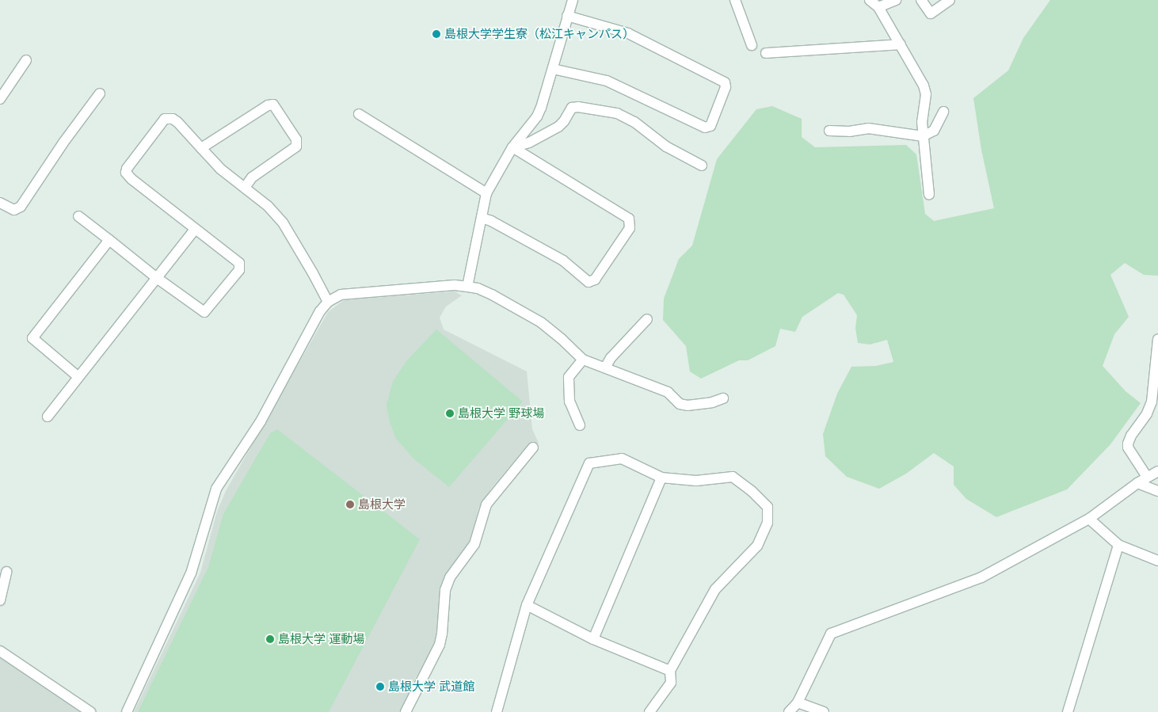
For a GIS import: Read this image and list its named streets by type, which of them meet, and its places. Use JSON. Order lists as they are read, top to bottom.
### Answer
{
  "places": [
    "島根大学学生寮（松江キャンパス）",
    "島根大学 野球場",
    "島根大学",
    "島根大学 運動場",
    "島根大学 武道館"
  ]
}
